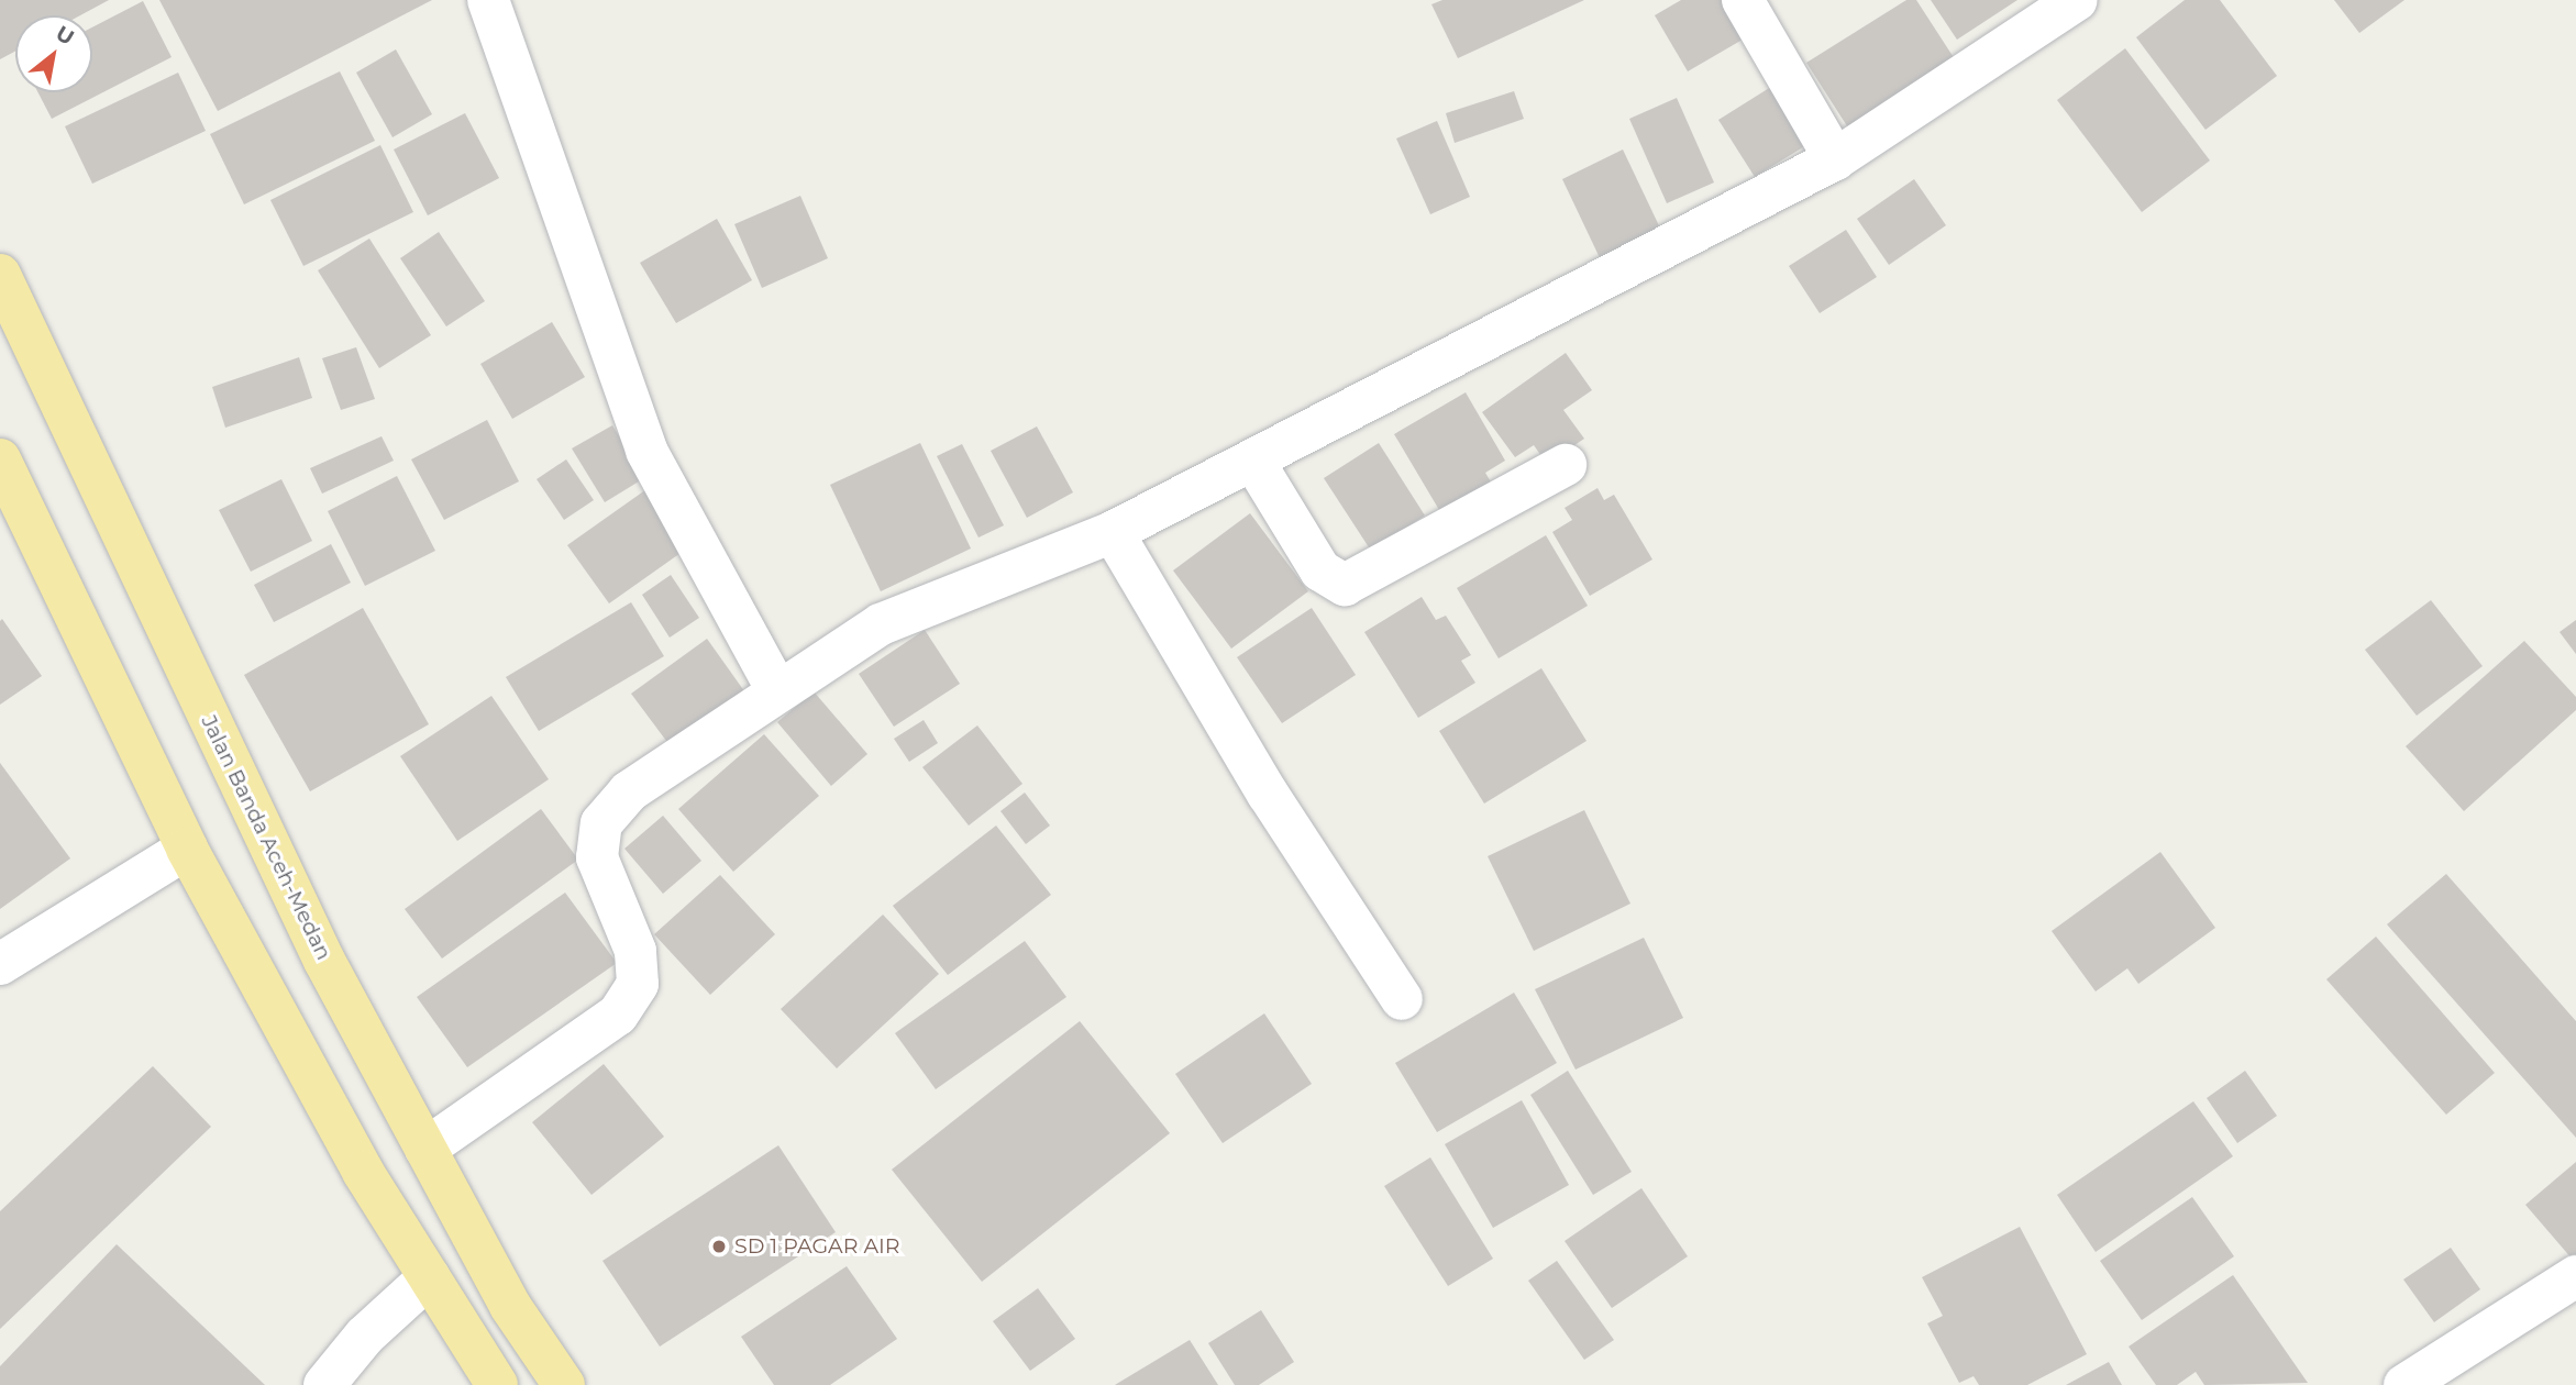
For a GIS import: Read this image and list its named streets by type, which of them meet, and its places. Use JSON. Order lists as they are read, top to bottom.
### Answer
{
  "streets": {
    "highway": ["Jalan Banda Aceh-Medan"]
  },
  "places": ["SD 1 PAGAR AIR"],
  "north": "top right"
}
